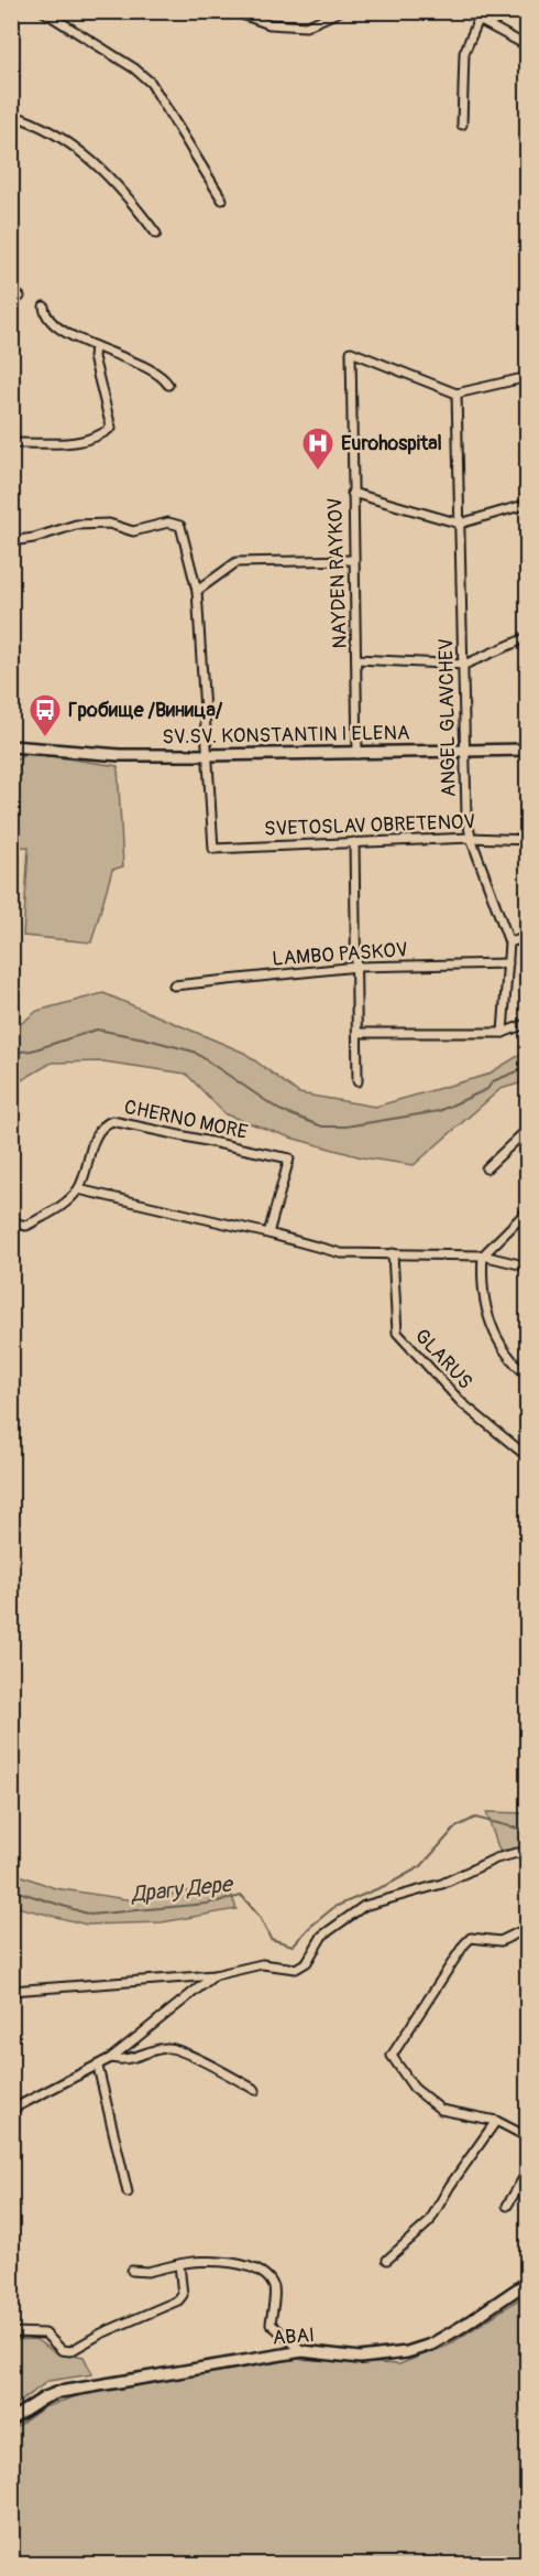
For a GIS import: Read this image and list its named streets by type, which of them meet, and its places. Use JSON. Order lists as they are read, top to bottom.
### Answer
{
  "streets": {
    "street": [
      "NAYDEN RAYKOV",
      "ANGEL GLAVCHEV",
      "SV.SV. KONSTANTIN I ELENA",
      "SVETOSLAV OBRETENOV",
      "LAMBO PASKOV",
      "CHERNO MORE",
      "GLARUS",
      "ABAI"
    ]
  },
  "crossings": [
    ["NAYDEN RAYKOV", "ANGEL GLAVCHEV"],
    ["NAYDEN RAYKOV", "SV.SV. KONSTANTIN I ELENA"],
    ["ANGEL GLAVCHEV", "SV.SV. KONSTANTIN I ELENA"],
    ["ANGEL GLAVCHEV", "SVETOSLAV OBRETENOV"],
    ["ANGEL GLAVCHEV", "LAMBO PASKOV"],
    ["SV.SV. KONSTANTIN I ELENA", "SVETOSLAV OBRETENOV"]
  ],
  "water": ["Драгу Дере"],
  "places": {
    "hospital": ["Eurohospital"],
    "bus stop": ["Гробище /Виница/"]
  }
}
